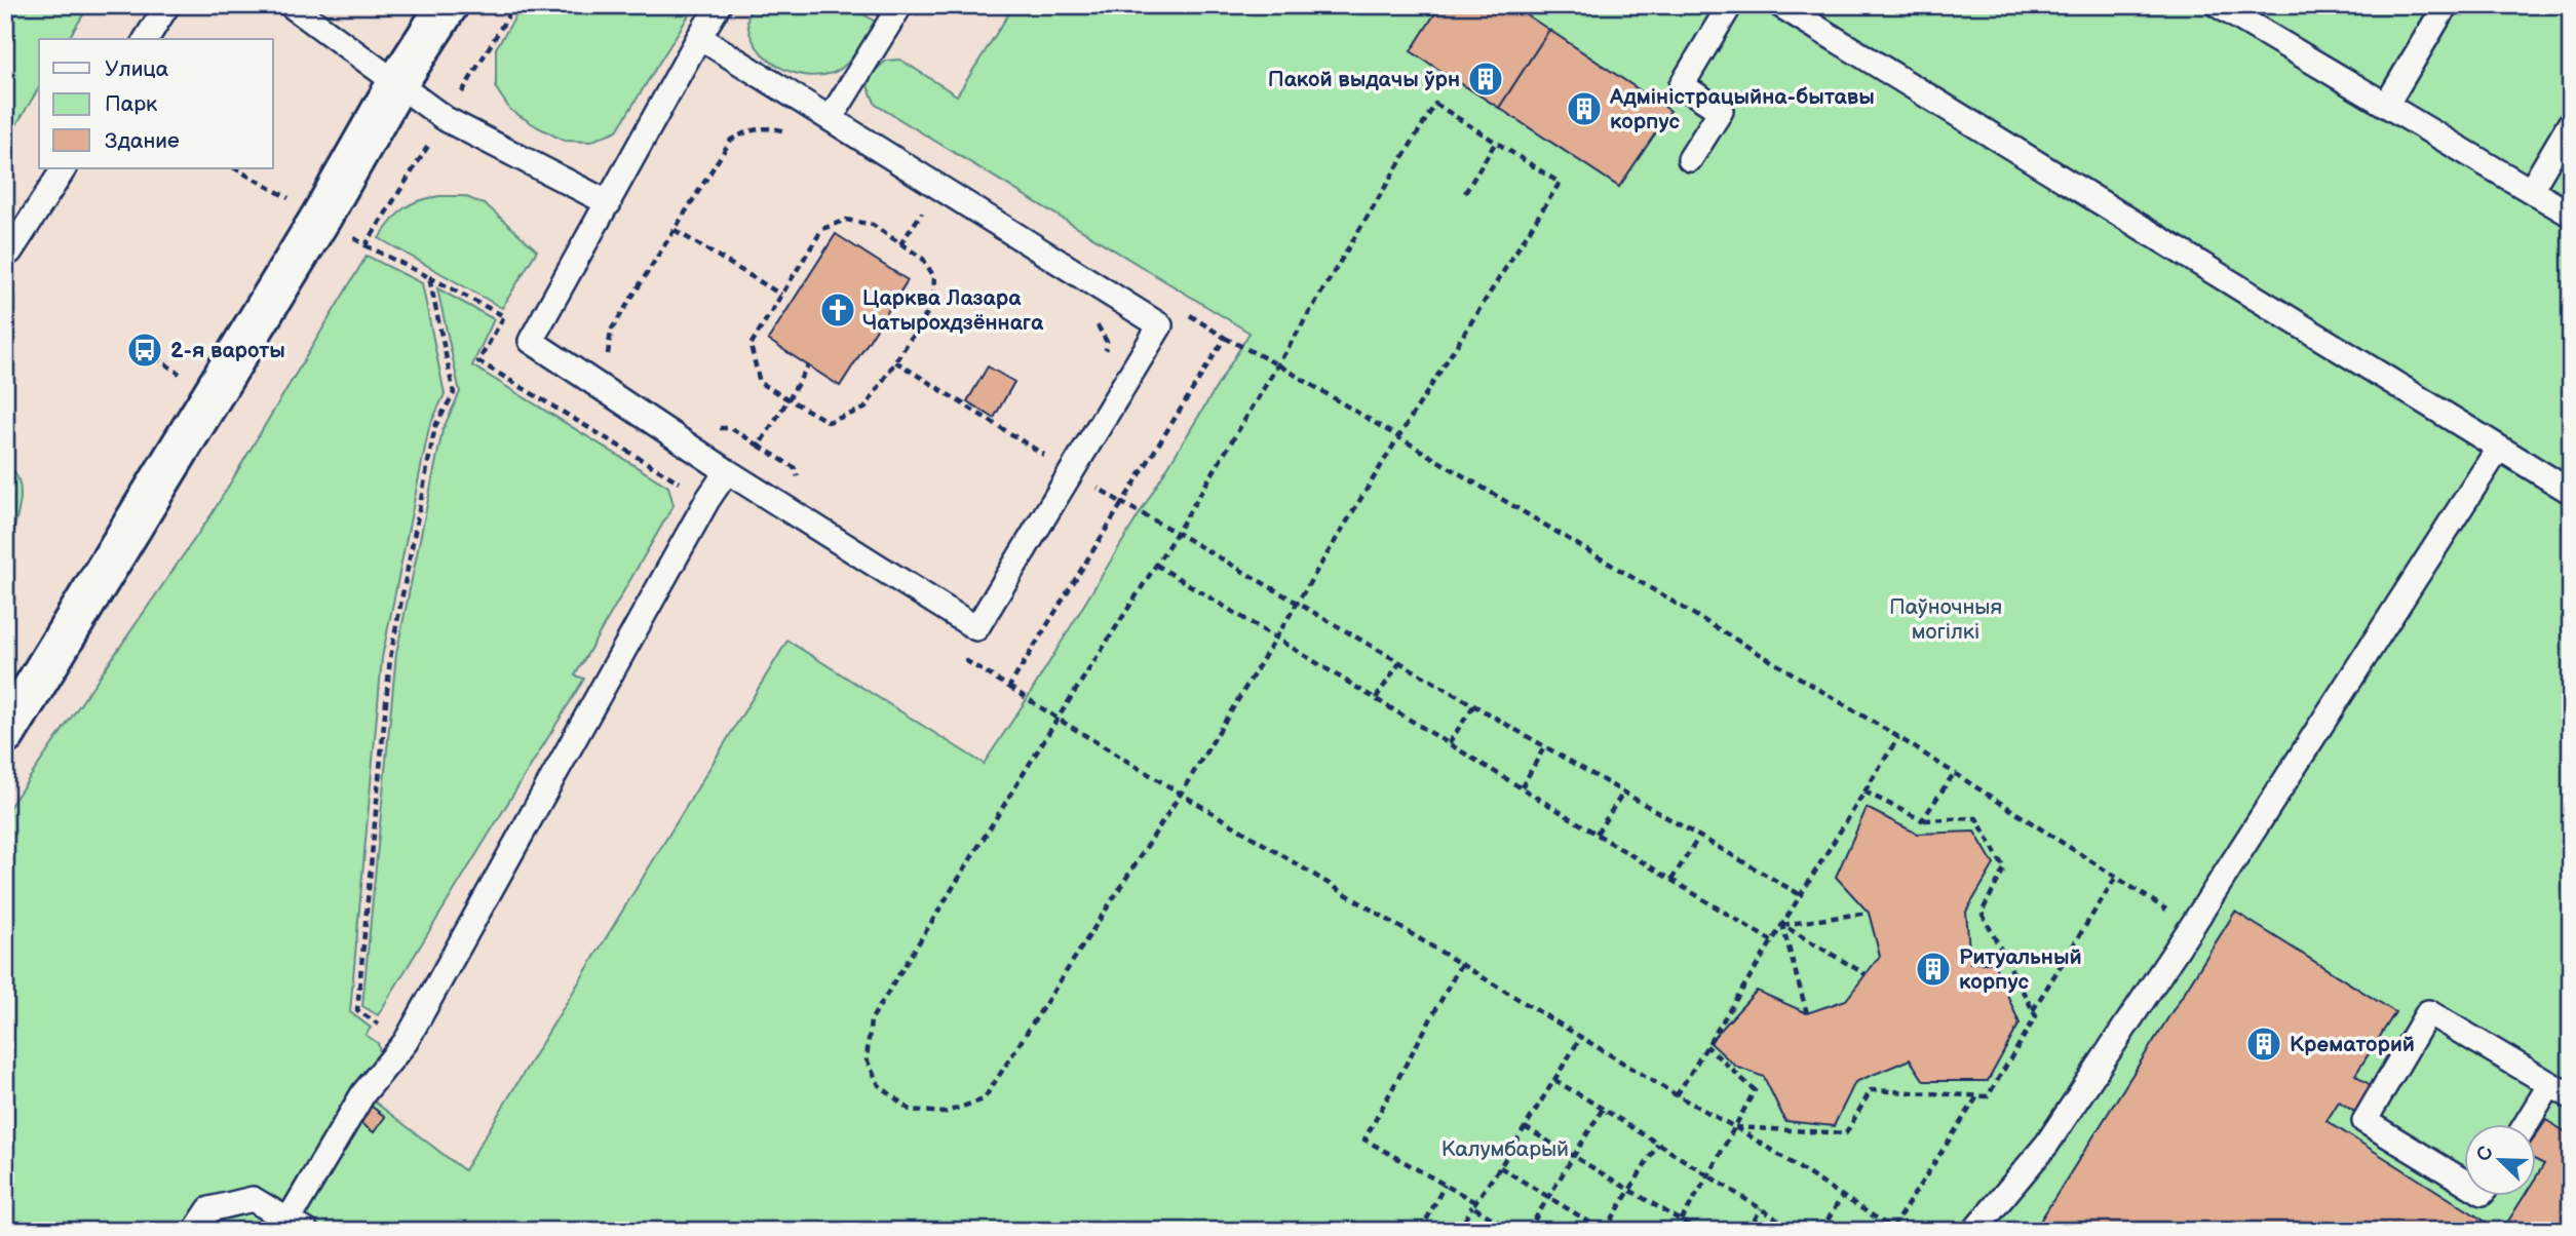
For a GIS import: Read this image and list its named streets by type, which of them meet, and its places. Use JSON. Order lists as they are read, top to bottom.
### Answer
{
  "parks": ["Паўночныя могілкі", "Калумбарый"],
  "places": {
    "building": [
      "Пакой выдачы ўрн",
      "Адміністрацыйна-бытавы корпус",
      "Ритуальный корпус",
      "Крематорий"
    ],
    "church": ["Царква Лазара Чатырохдзённага"],
    "bus stop": ["2-я вароты"]
  },
  "legend": ["Улица", "Парк", "Здание"],
  "north": "top left"
}
